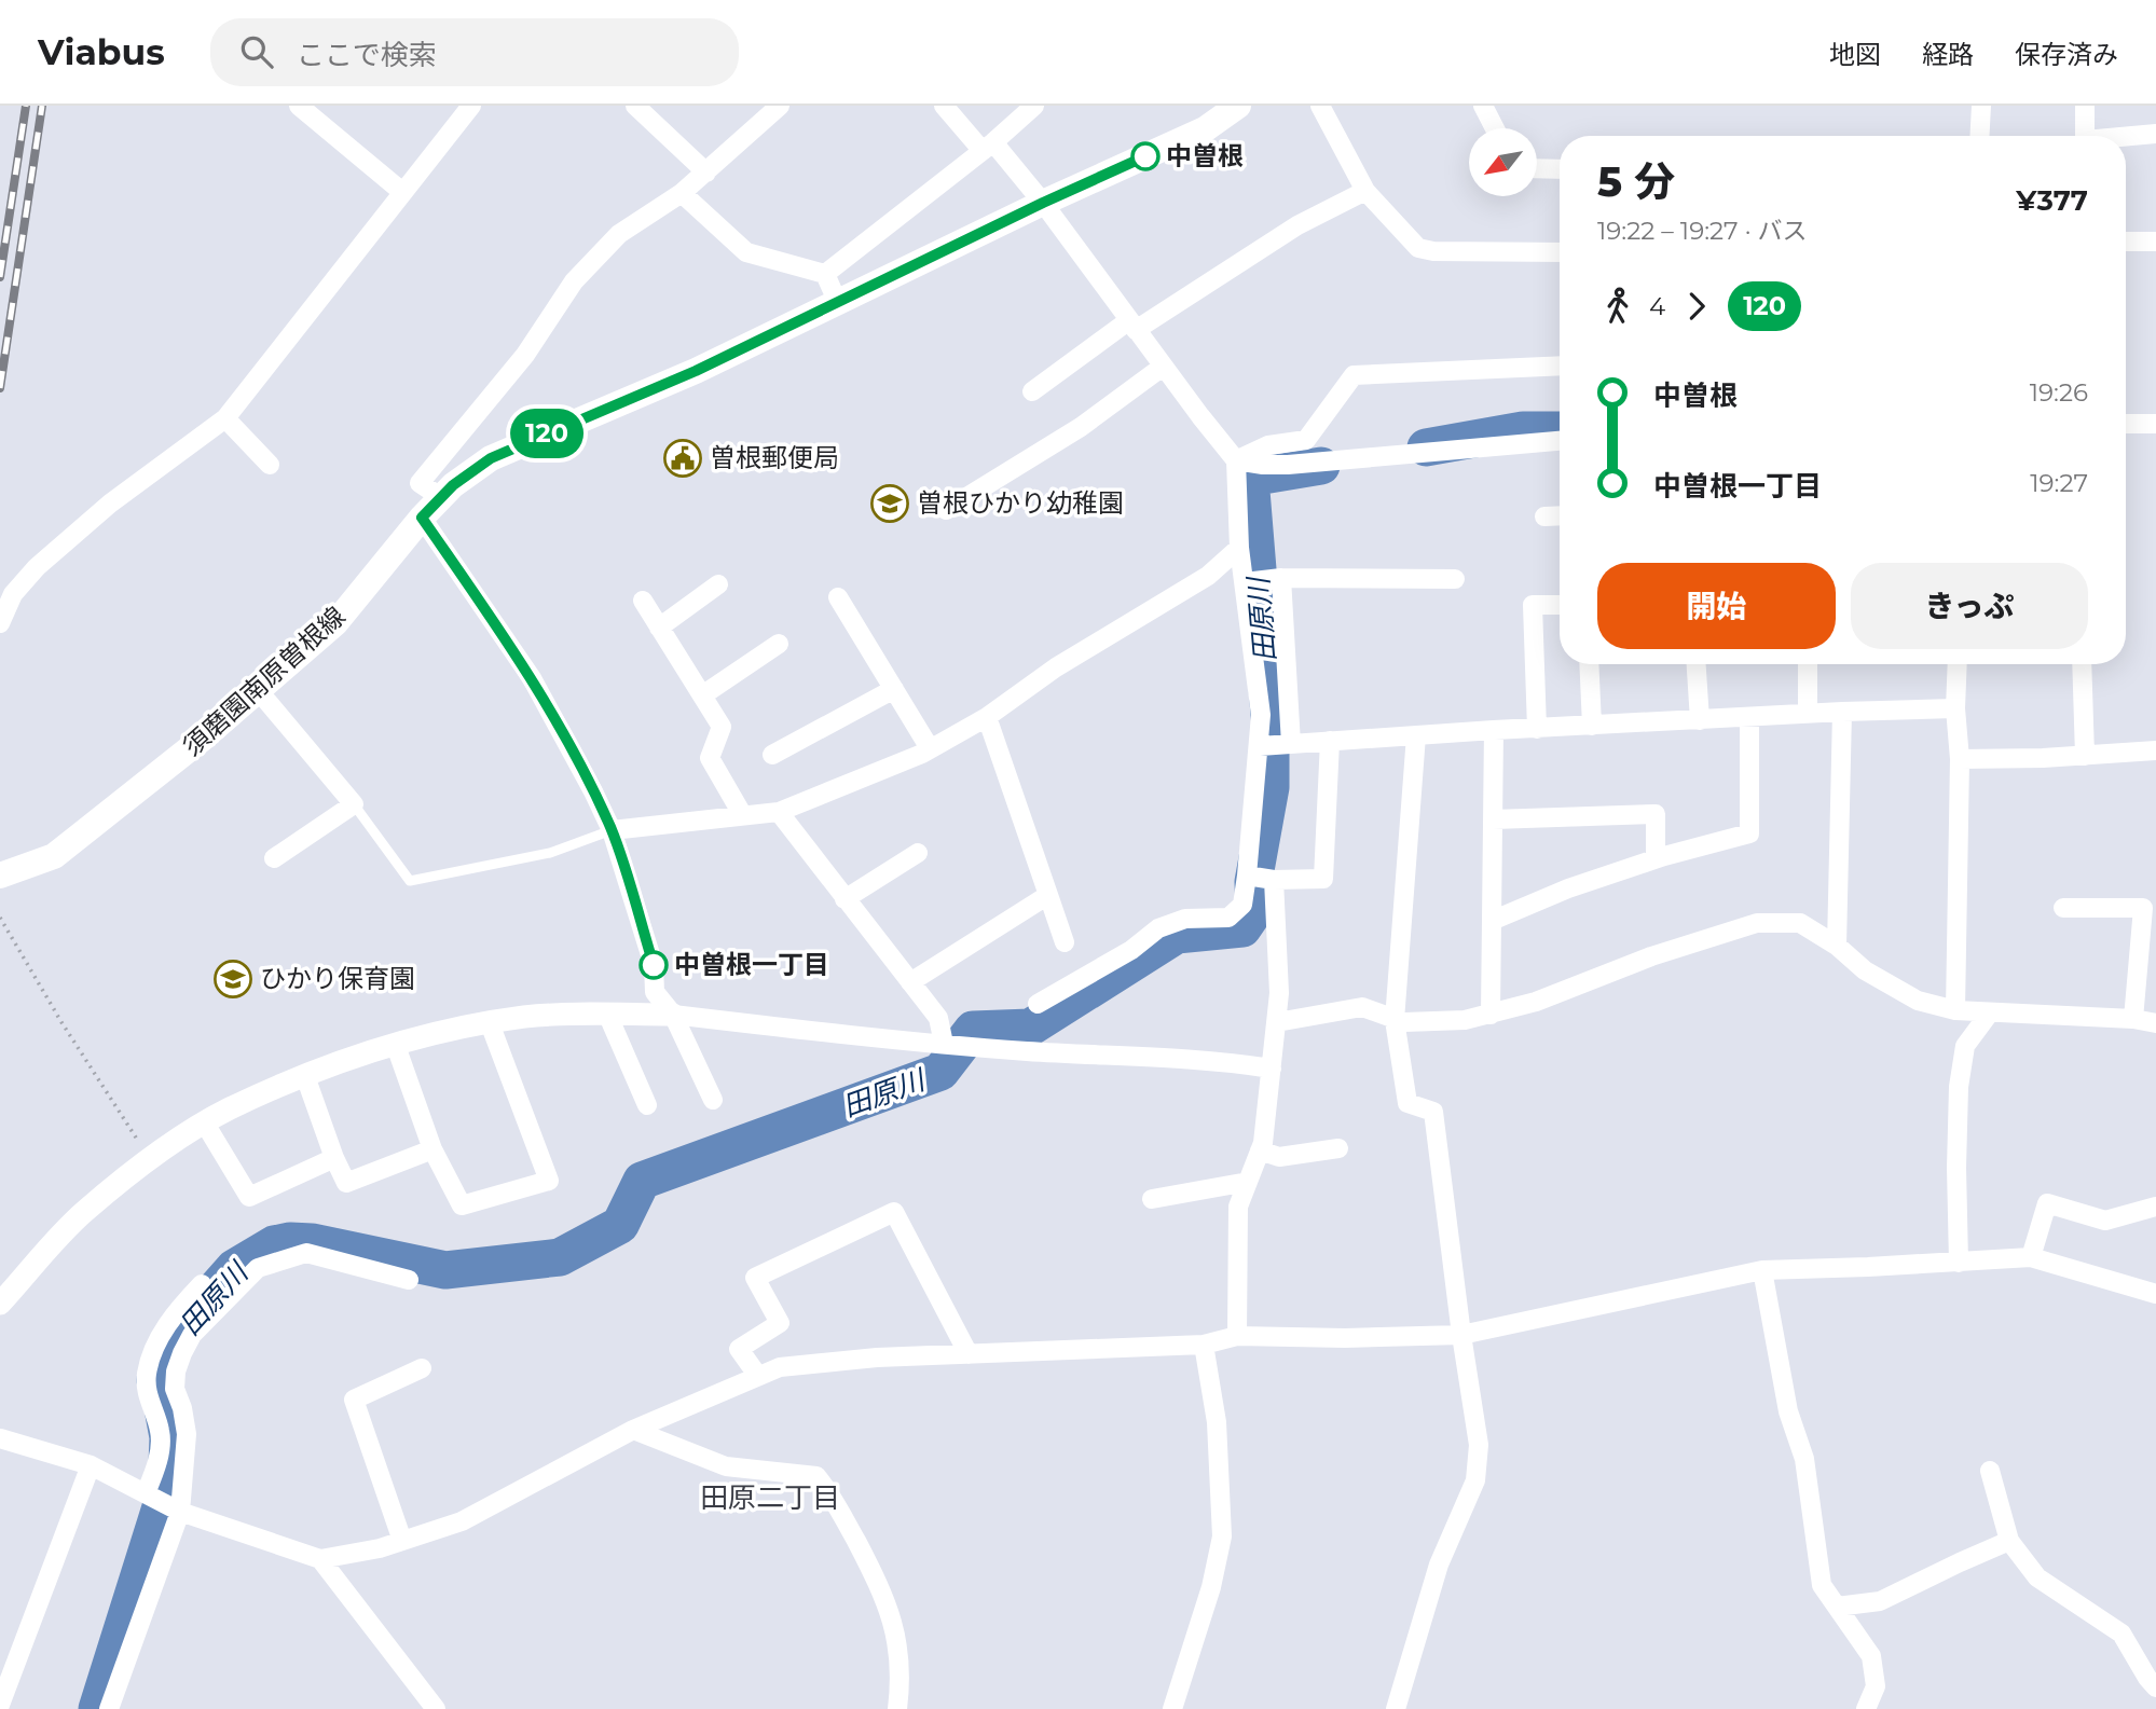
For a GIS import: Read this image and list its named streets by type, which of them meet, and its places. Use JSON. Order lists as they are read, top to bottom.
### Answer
{
  "streets": {
    "main road": ["須磨園南原曽根線"]
  },
  "districts": ["田原二丁目"],
  "water": ["田原川"],
  "places": {
    "other": ["中曽根", "中曽根一丁目"],
    "public building": ["曽根郵便局"],
    "school or university": ["曽根ひかり幼稚園", "ひかり保育園"]
  },
  "lines": ["bus line 120"],
  "north": "bottom left",
  "page": {
    "header": "Viabus",
    "search": "ここで検索",
    "nav": ["地図", "経路", "保存済み"],
    "on_map": "120",
    "heading": ["5 分", "19:22 – 19:27 · バス", "¥377"],
    "legs": ["4", "120"],
    "list": [
      {
        "name": "中曽根",
        "value": "19:26"
      },
      {
        "name": "中曽根一丁目",
        "value": "19:27"
      }
    ],
    "buttons": ["開始", "きっぷ"]
  }
}
